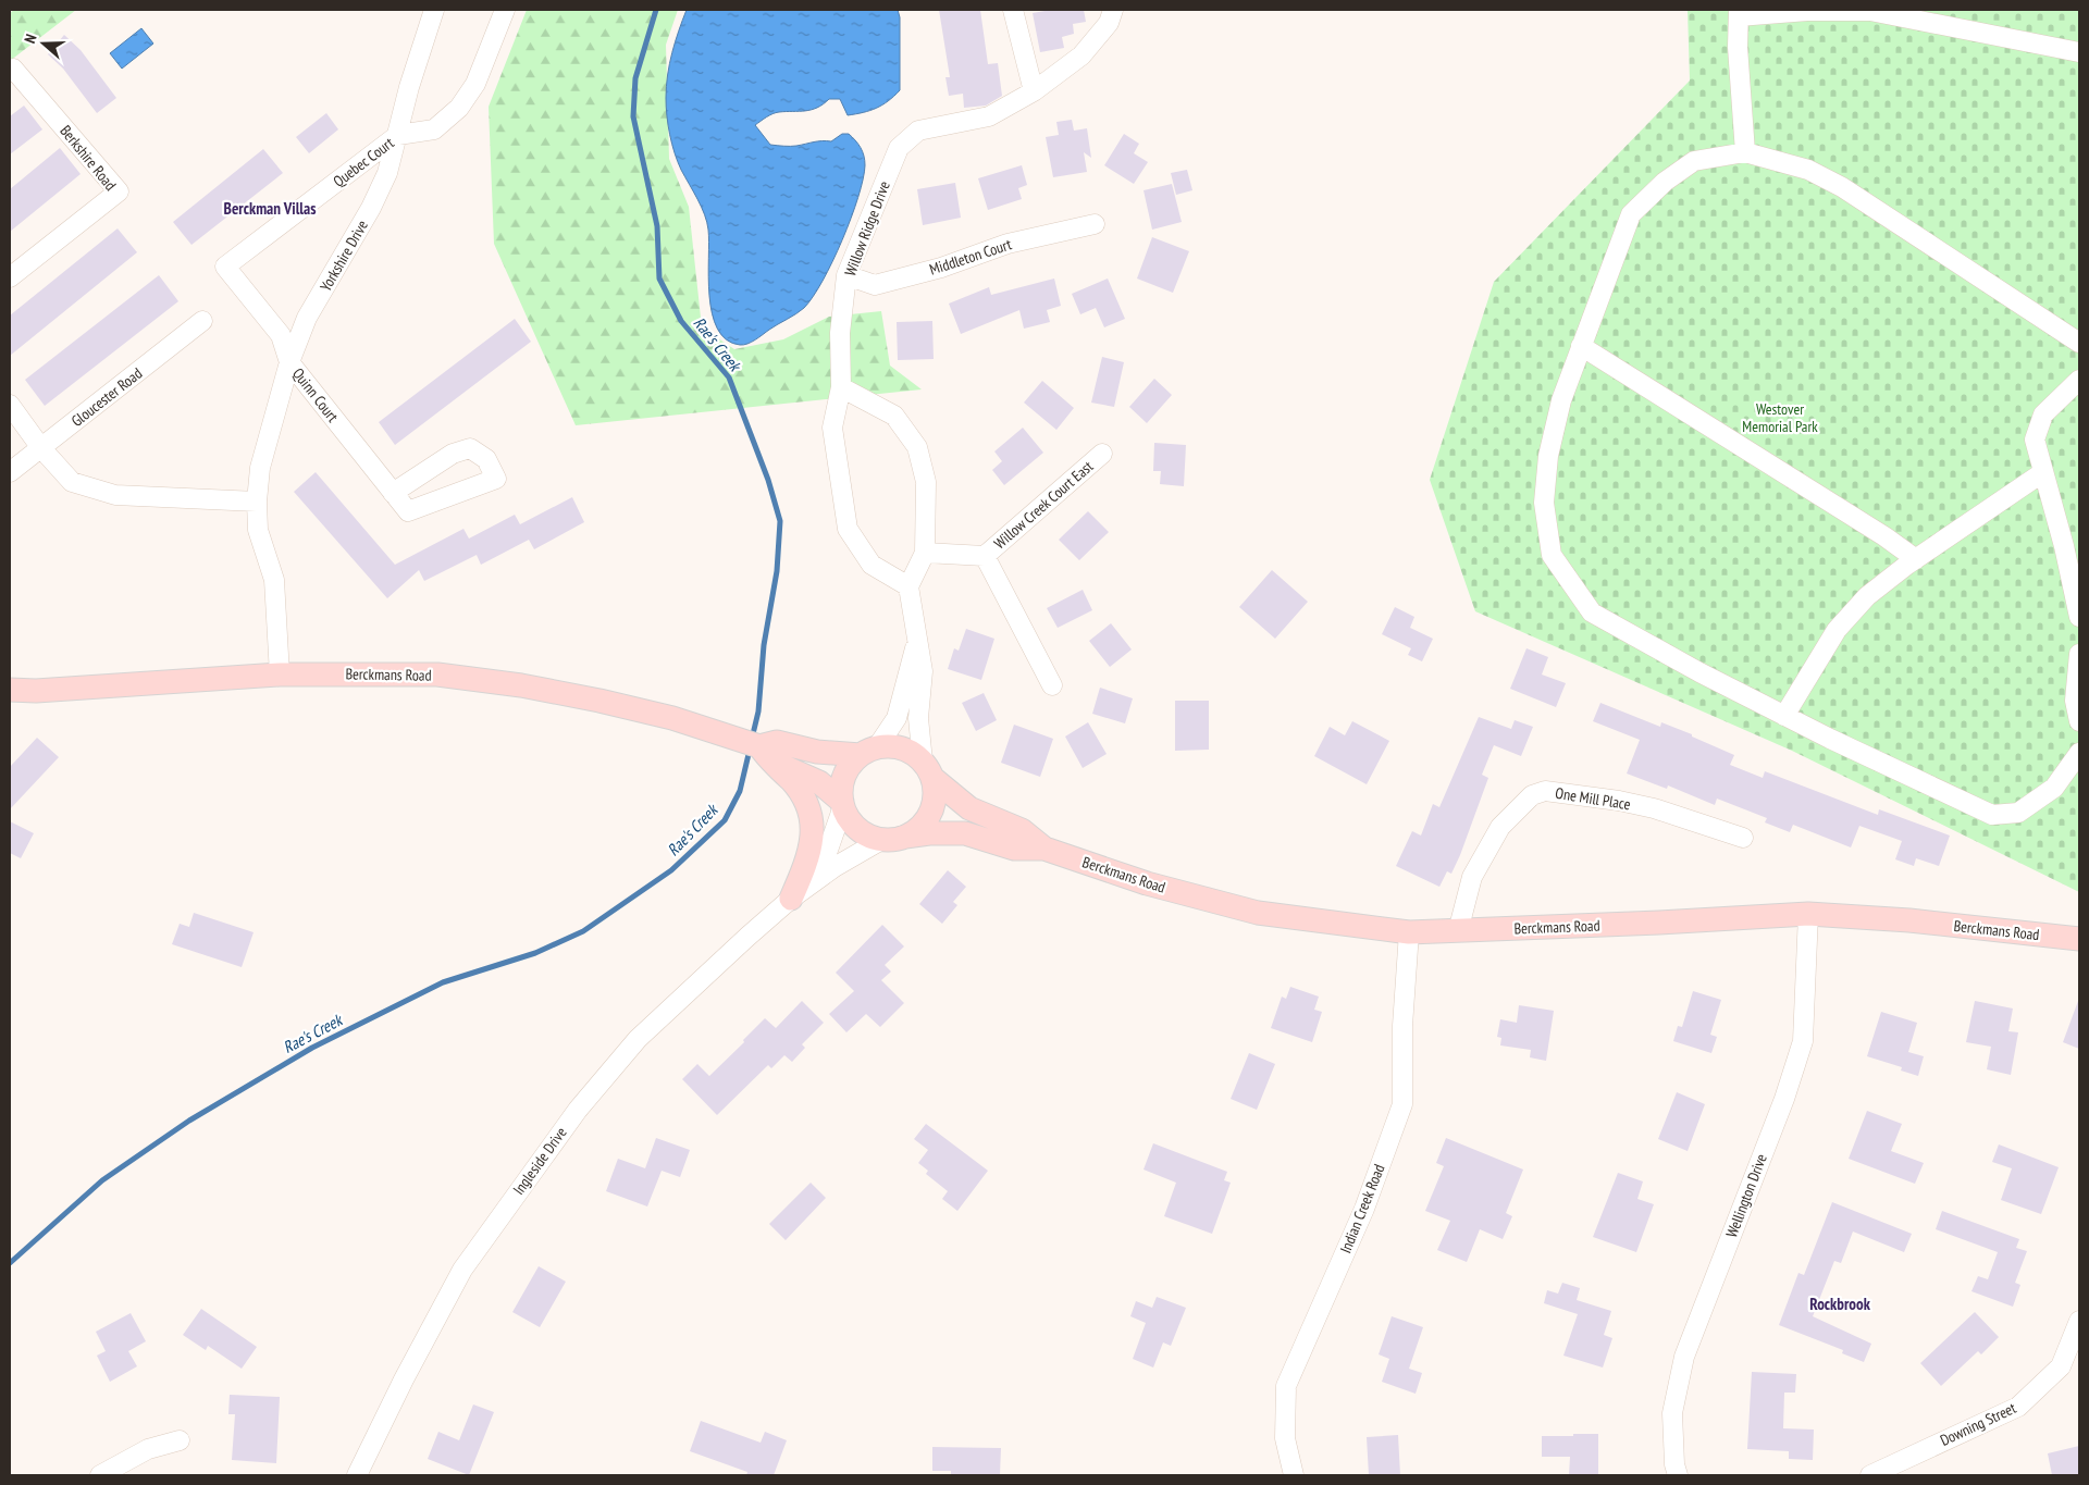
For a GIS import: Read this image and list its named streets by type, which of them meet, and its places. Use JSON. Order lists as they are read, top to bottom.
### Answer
{
  "streets": {
    "main road": ["Berckmans Road"],
    "street": [
      "Berkshire Road",
      "Quebec Court",
      "Willow Ridge Drive",
      "Yorkshire Drive",
      "Middleton Court",
      "Quinn Court",
      "Gloucester Road",
      "Willow Creek Court East",
      "One Mill Place",
      "Ingleside Drive",
      "Wellington Drive",
      "Indian Creek Road",
      "Downing Street"
    ]
  },
  "crossings": [
    ["Quebec Court", "Yorkshire Drive"],
    ["Quebec Court", "Quinn Court"],
    ["Willow Ridge Drive", "Middleton Court"],
    ["Yorkshire Drive", "Quinn Court"],
    ["Yorkshire Drive", "Berckmans Road"],
    ["Berckmans Road", "One Mill Place"],
    ["Berckmans Road", "Ingleside Drive"],
    ["Berckmans Road", "Wellington Drive"],
    ["Berckmans Road", "Indian Creek Road"]
  ],
  "districts": ["Berckman Villas", "Rockbrook"],
  "water": ["Rae's Creek"],
  "parks": ["Westover Memorial Park"],
  "north": "left"
}
